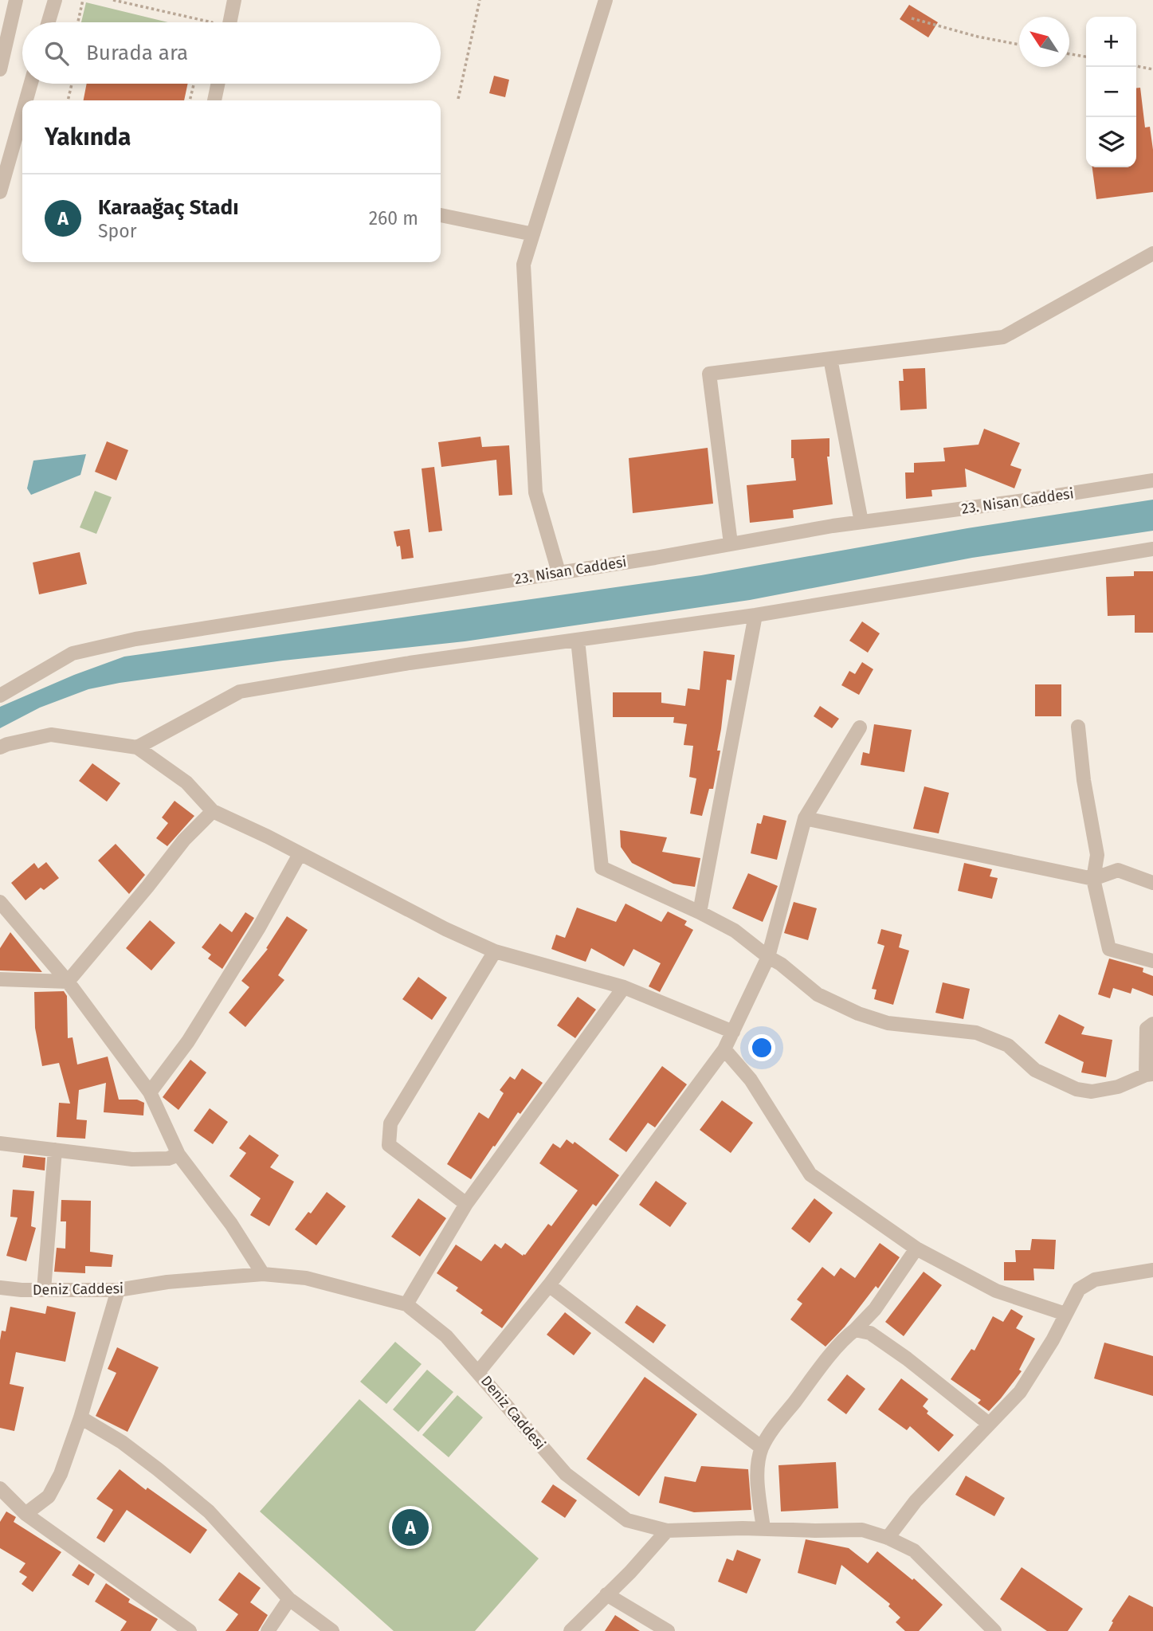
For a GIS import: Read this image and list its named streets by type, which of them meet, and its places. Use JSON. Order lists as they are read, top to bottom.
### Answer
{
  "streets": {
    "street": ["23. Nisan Caddesi", "Deniz Caddesi"]
  },
  "north": "top left",
  "page": {
    "map_buttons": ["+", "−"],
    "search": "Burada ara",
    "heading": "Yakında",
    "list": [
      {
        "mark": "A",
        "name": "Karaağaç Stadı",
        "note": "Spor",
        "value": "260 m"
      }
    ],
    "pins": "A"
  }
}
